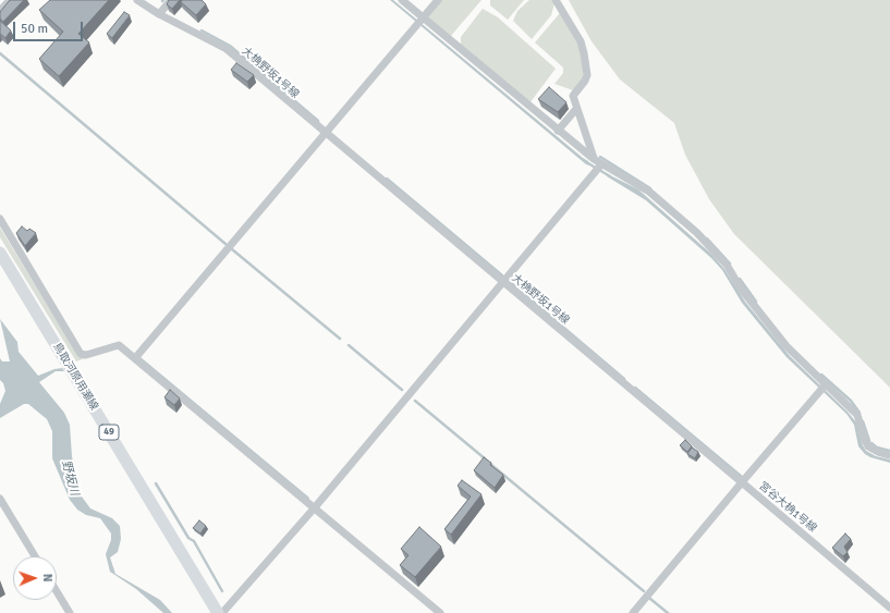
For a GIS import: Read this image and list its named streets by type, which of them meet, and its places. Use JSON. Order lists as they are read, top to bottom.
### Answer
{
  "streets": {
    "main road": ["鳥取河原用瀬線", "49"],
    "street": ["大桷野坂1号線", "宮谷大桷1号線"]
  },
  "crossings": [
    ["大桷野坂1号線", "宮谷大桷1号線"]
  ],
  "water": ["野坂川"],
  "scale_bar": "50 m",
  "north": "right"
}
